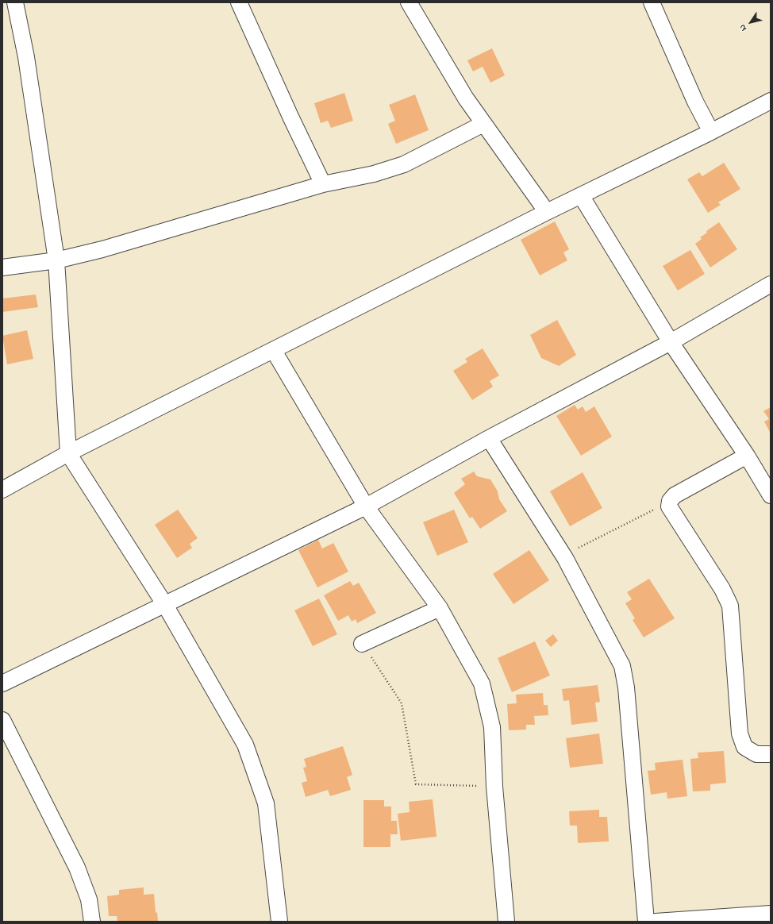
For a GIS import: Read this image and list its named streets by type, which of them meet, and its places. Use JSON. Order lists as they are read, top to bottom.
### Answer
{
  "north": "bottom left"
}
